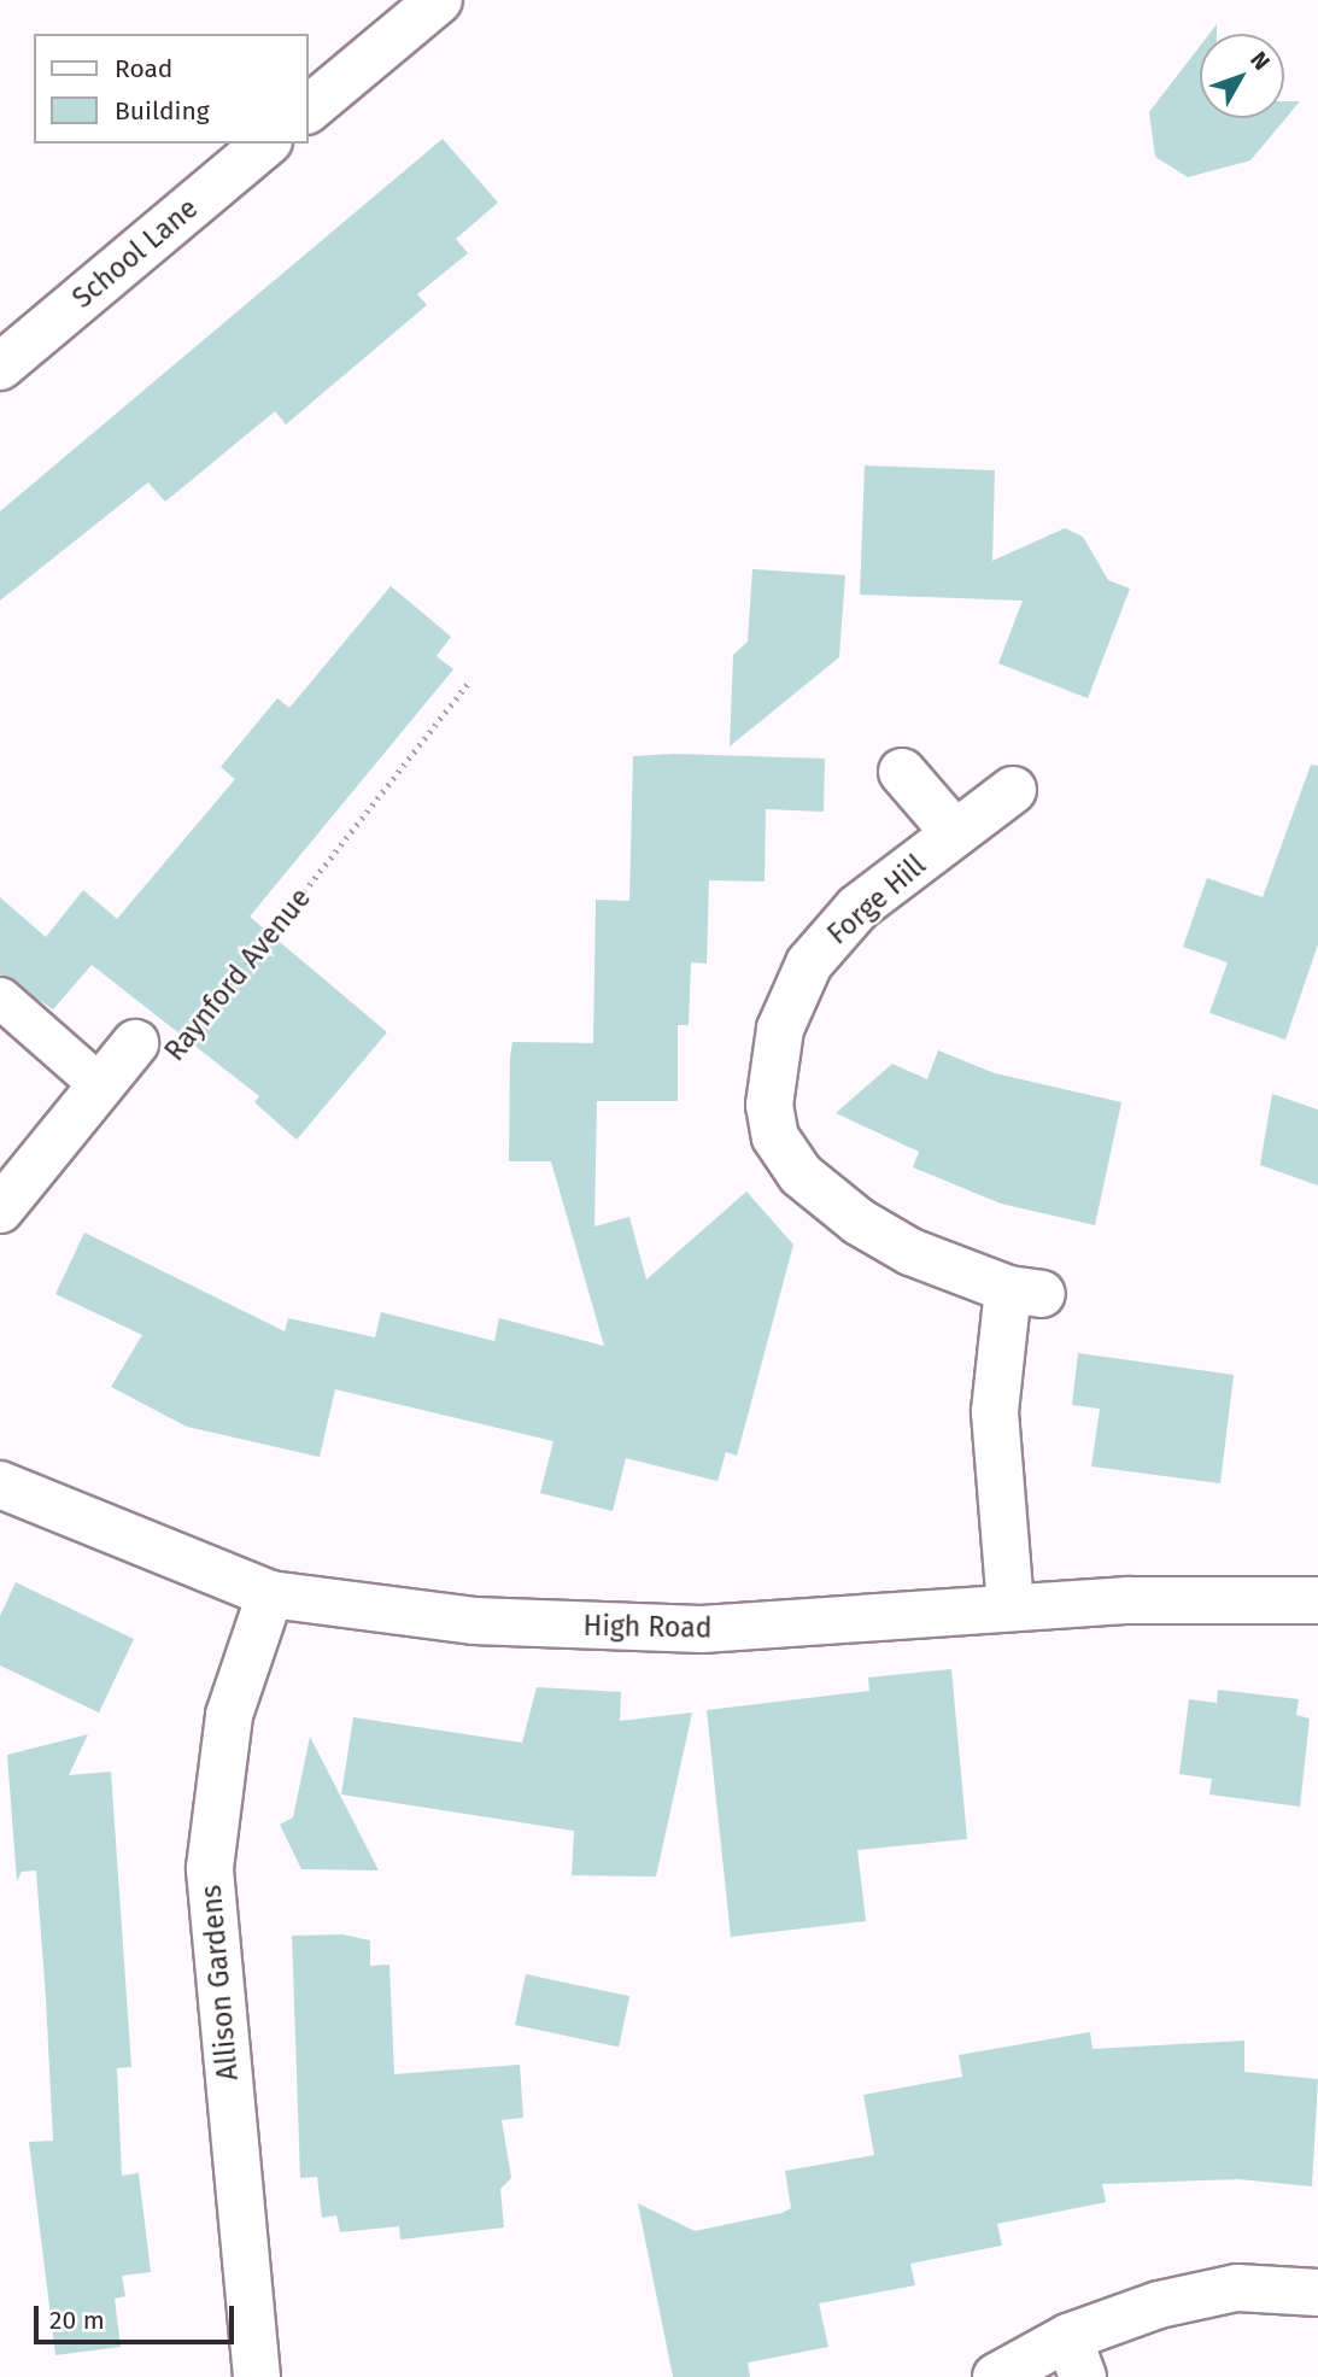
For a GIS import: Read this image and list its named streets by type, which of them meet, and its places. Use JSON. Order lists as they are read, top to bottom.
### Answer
{
  "streets": {
    "street": [
      "School Lane",
      "Forge Hill",
      "Raynford Avenue",
      "High Road",
      "Allison Gardens"
    ]
  },
  "crossings": [
    ["Forge Hill", "High Road"],
    ["High Road", "Allison Gardens"]
  ],
  "legend": ["Road", "Building"],
  "scale_bar": "20 m",
  "north": "top right"
}
